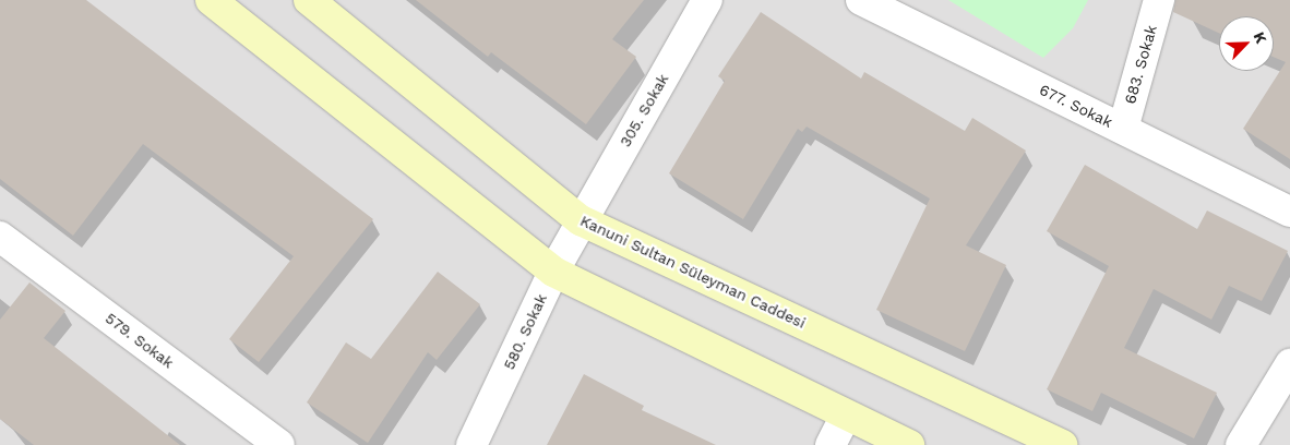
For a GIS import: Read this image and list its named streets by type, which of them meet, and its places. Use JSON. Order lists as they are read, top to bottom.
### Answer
{
  "streets": {
    "street": [
      "683. Sokak",
      "677. Sokak",
      "305. Sokak",
      "Kanuni Sultan Süleyman Caddesi",
      "580. Sokak",
      "579. Sokak"
    ]
  },
  "crossings": [
    ["683. Sokak", "677. Sokak"],
    ["305. Sokak", "Kanuni Sultan Süleyman Caddesi"],
    ["305. Sokak", "580. Sokak"],
    ["Kanuni Sultan Süleyman Caddesi", "580. Sokak"]
  ],
  "north": "top right"
}
